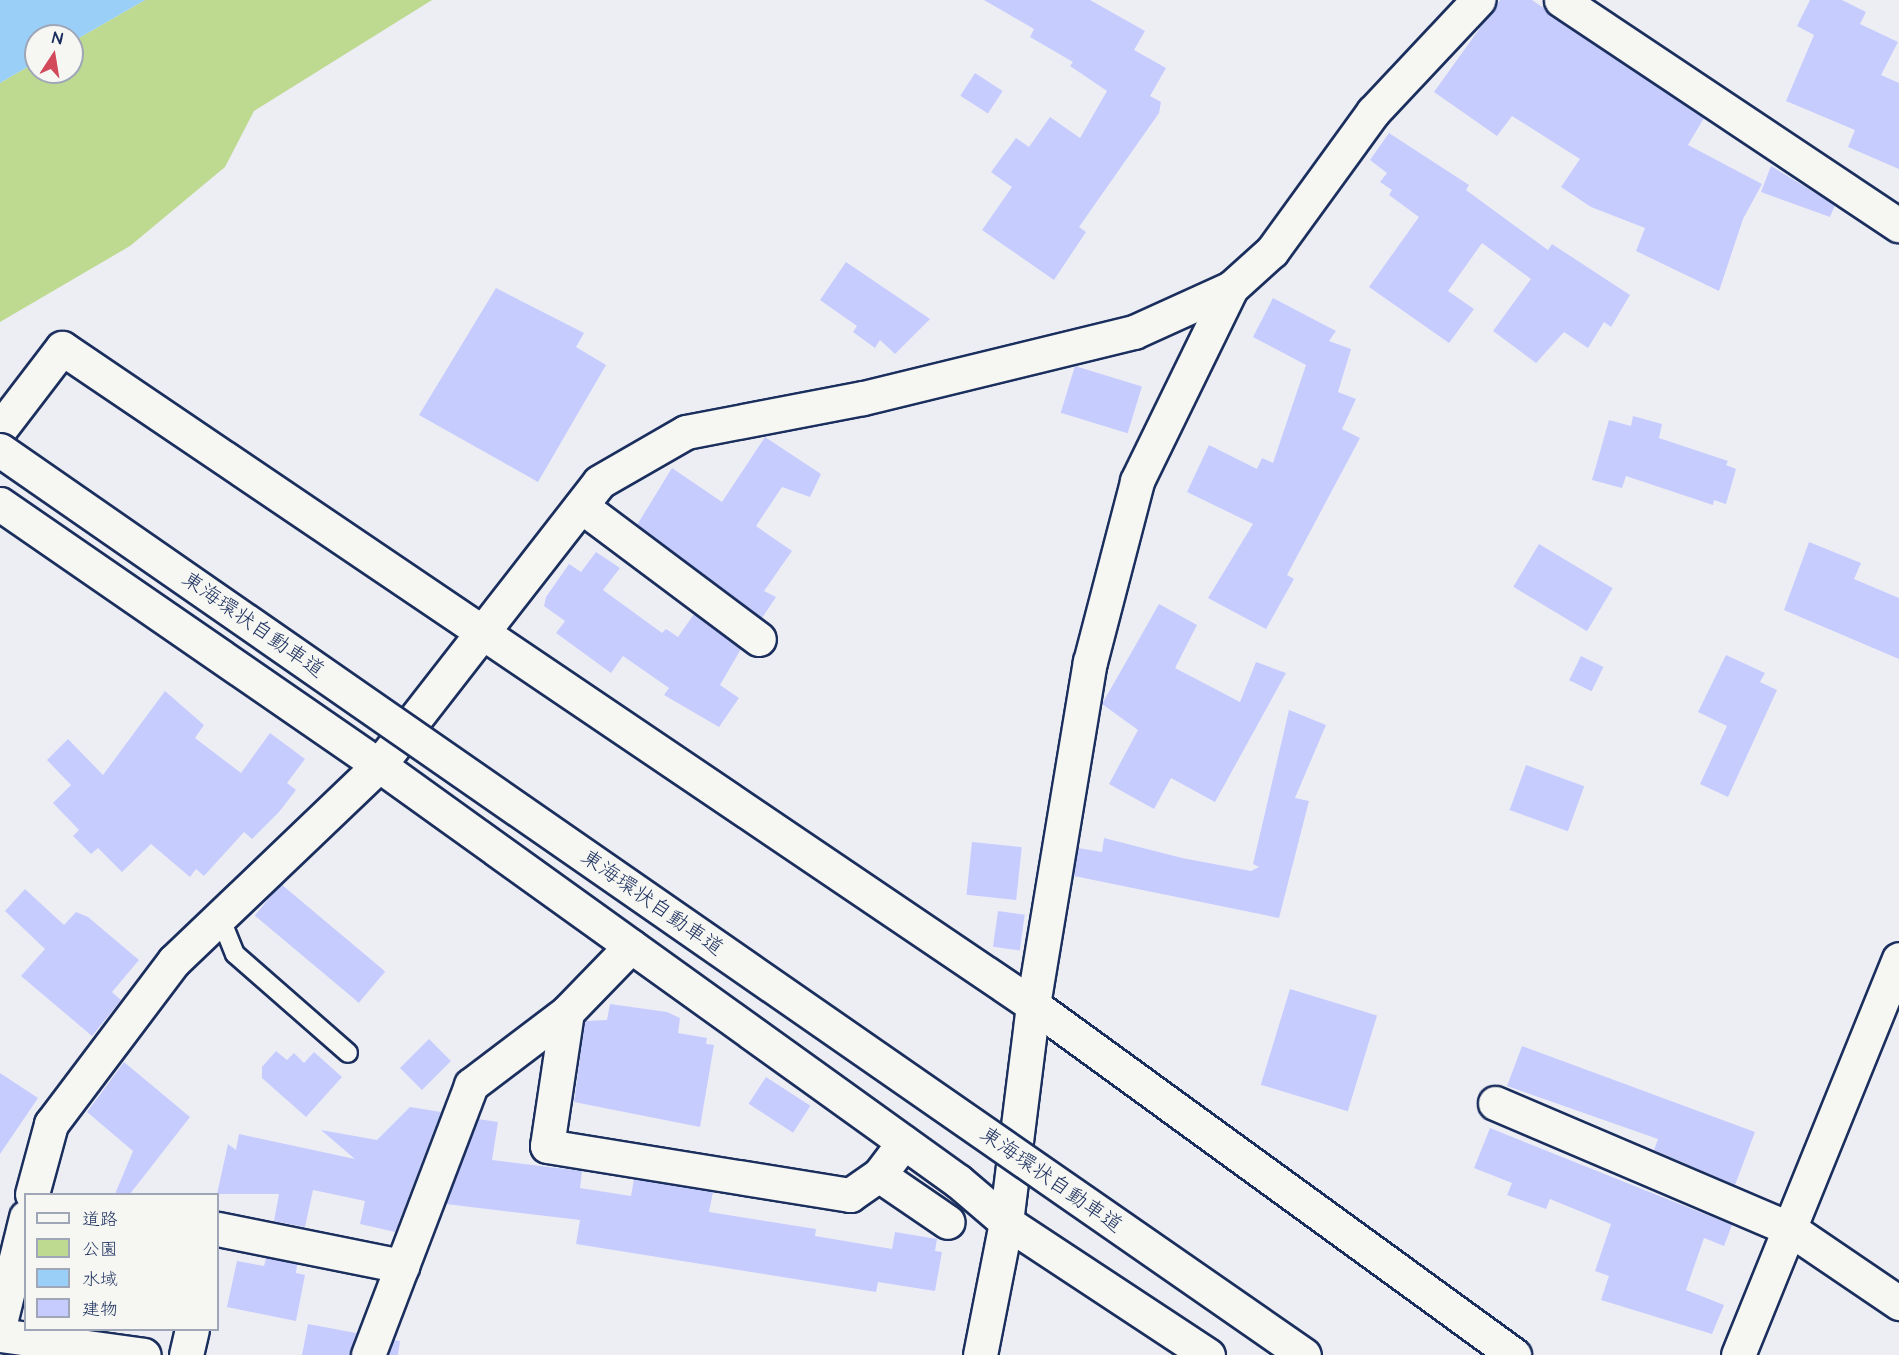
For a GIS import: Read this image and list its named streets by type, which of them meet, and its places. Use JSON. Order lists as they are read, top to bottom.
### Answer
{
  "streets": {
    "main road": ["東海環状自動車道"]
  },
  "legend": [
    "道路",
    "公園",
    "水域",
    "建物"
  ],
  "north": "top"
}
